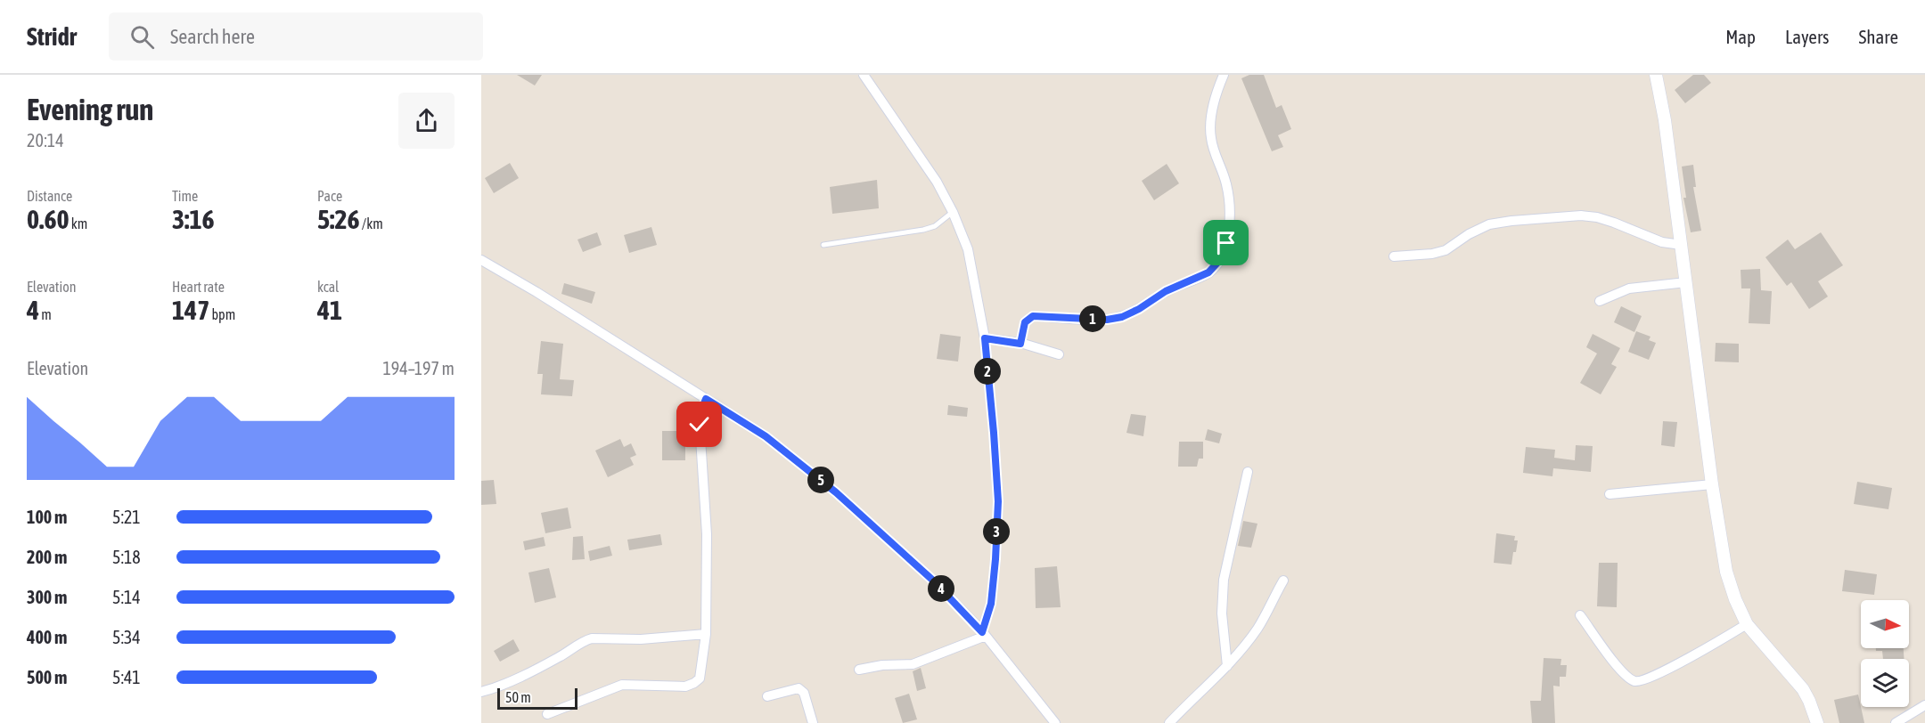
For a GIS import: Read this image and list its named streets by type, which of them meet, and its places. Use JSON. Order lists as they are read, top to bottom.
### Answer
{
  "scale_bar": "50 m",
  "north": "right",
  "page": {
    "header": "Stridr",
    "search": "Search here",
    "nav": ["Map", "Layers", "Share"],
    "heading": ["Evening run", "20:14"],
    "stats": [
      ["Distance", "0.60 km"],
      ["Time", "3:16"],
      ["Pace", "5:26 /km"],
      ["Elevation", "4 m"],
      ["Heart rate", "147 bpm"],
      ["kcal", "41"]
    ],
    "pins": [
      "1",
      "2",
      "5",
      "3",
      "4"
    ],
    "chart": ["Elevation", "194–197 m"],
    "list": [
      {
        "name": "100 m",
        "note": "5:21"
      },
      {
        "name": "200 m",
        "note": "5:18"
      },
      {
        "name": "300 m",
        "note": "5:14"
      },
      {
        "name": "400 m",
        "note": "5:34"
      },
      {
        "name": "500 m",
        "note": "5:41"
      }
    ],
    "scale": "50 m"
  }
}
